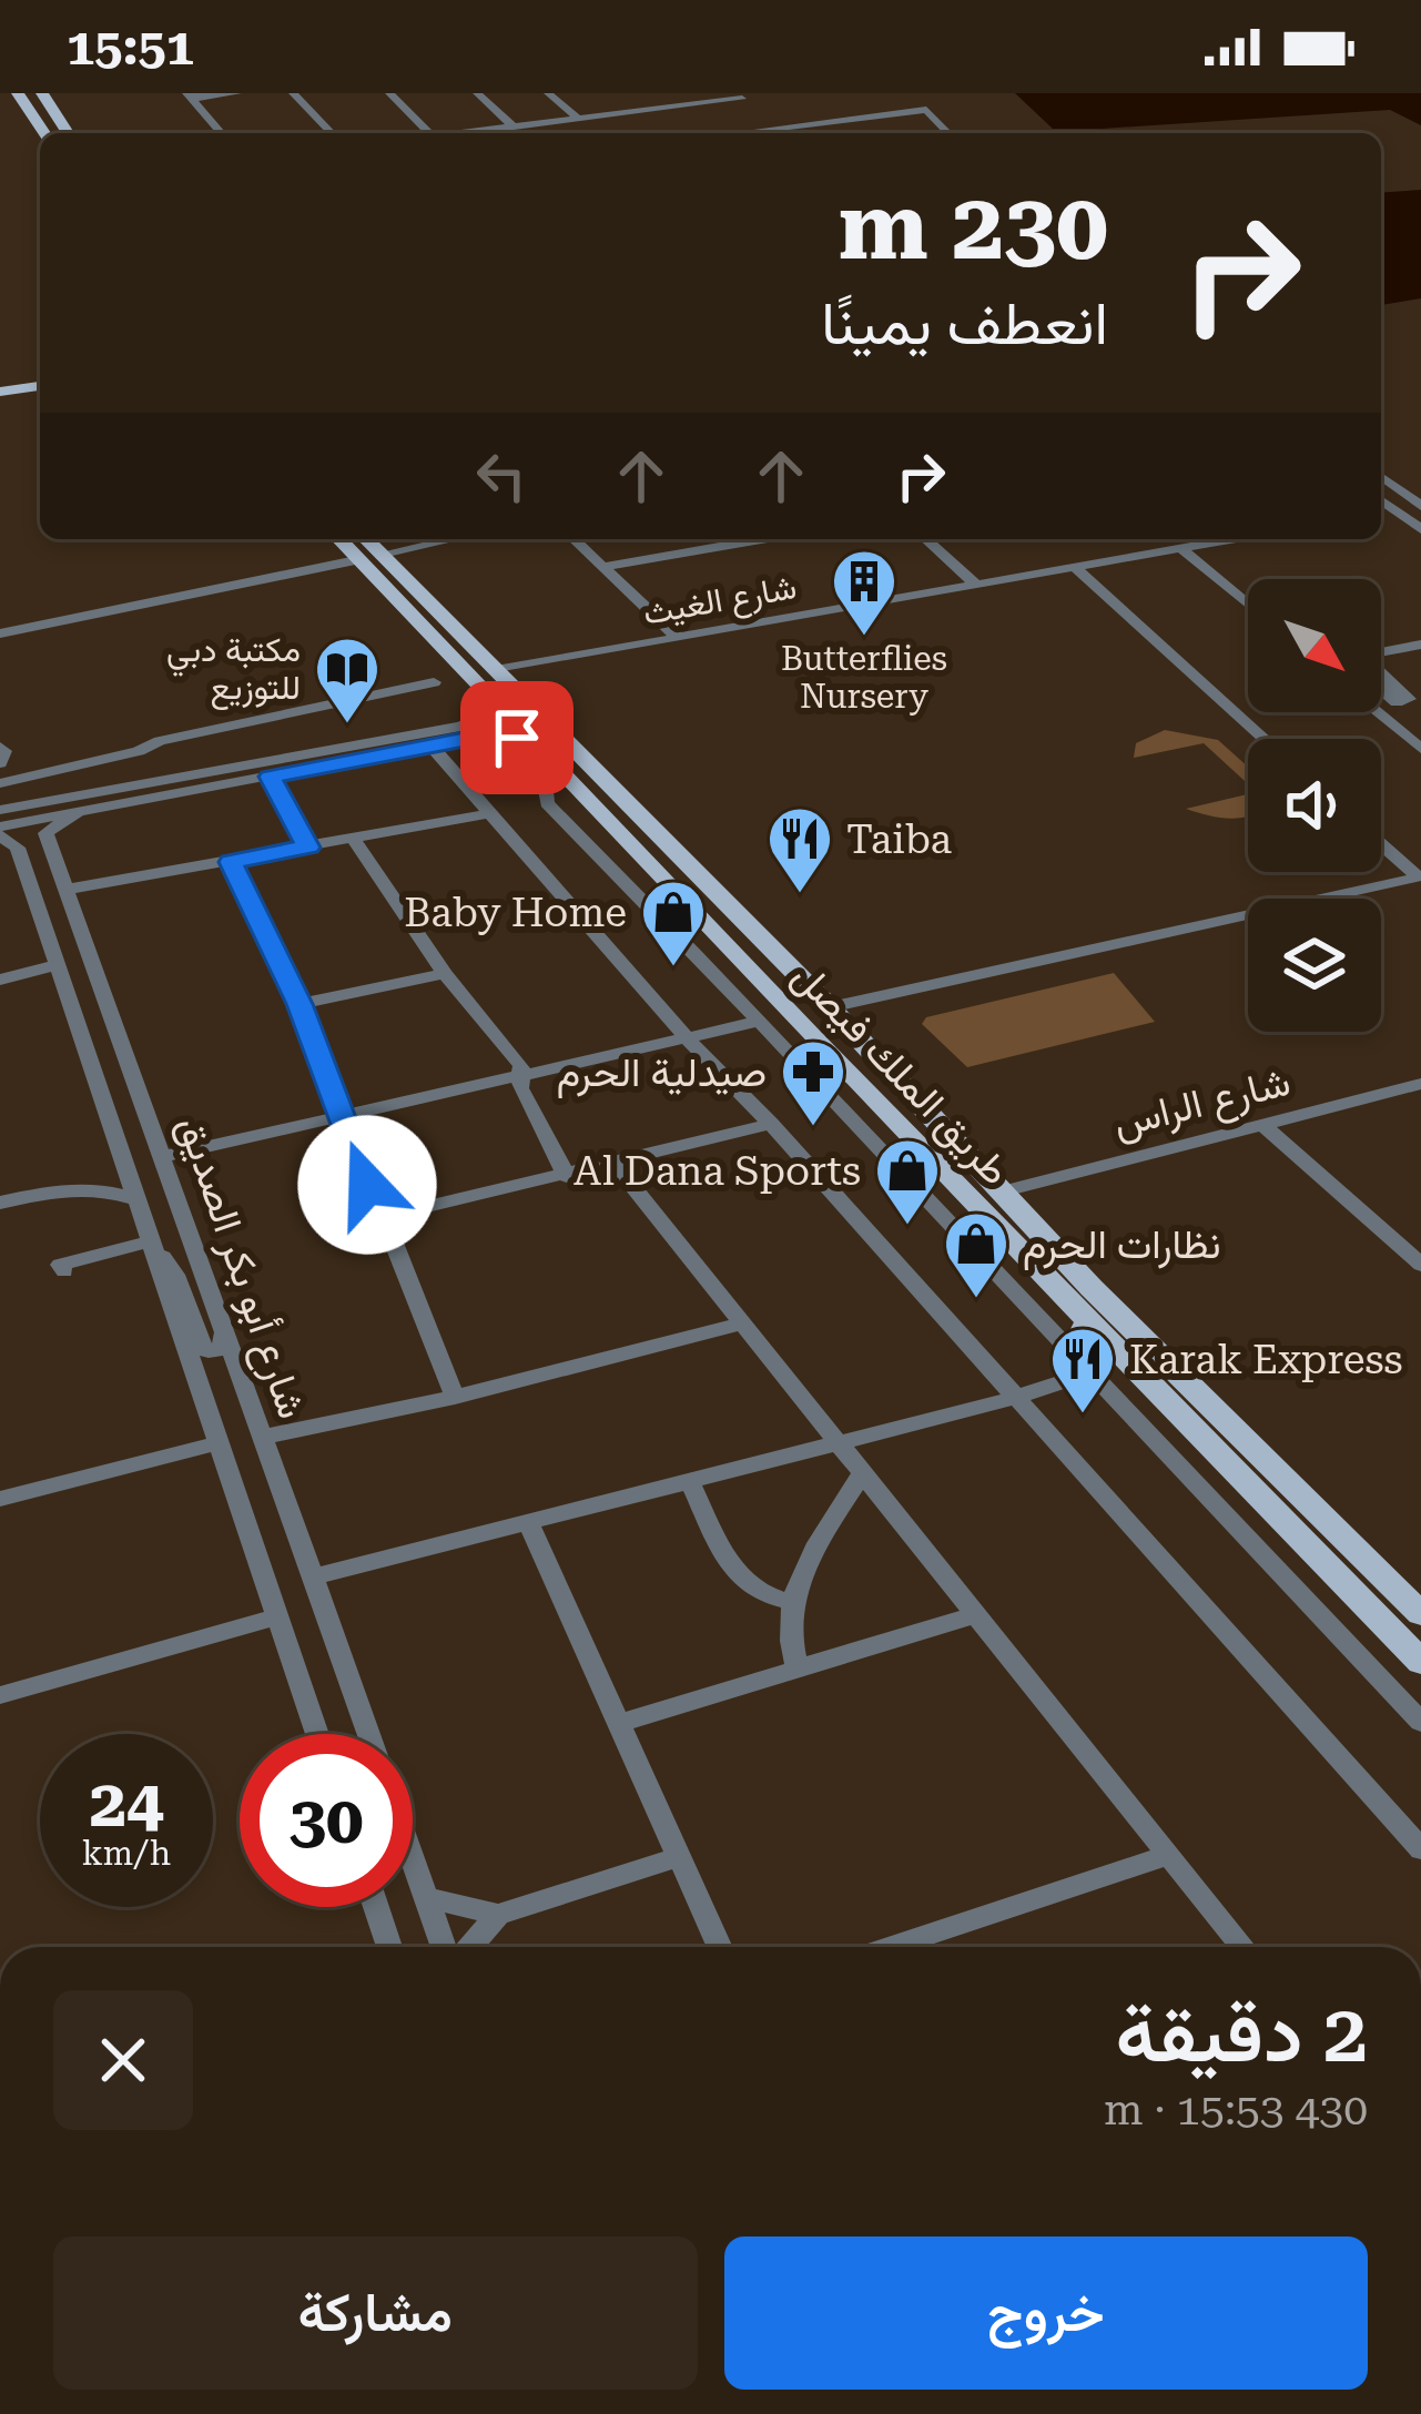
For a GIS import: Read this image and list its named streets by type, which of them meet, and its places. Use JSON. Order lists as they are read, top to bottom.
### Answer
{
  "streets": {
    "main road": ["طريق الملك فيصل"],
    "street": ["شارع الغيث", "شارع الراس", "شارع أبو بكر الصديق"]
  },
  "crossings": [
    ["شارع الغيث", "طريق الملك فيصل"],
    ["طريق الملك فيصل", "شارع الراس"]
  ],
  "places": {
    "building": ["Butterflies Nursery"],
    "library": ["مكتبة دبي للتوزيع"],
    "restaurant": ["Taiba", "Karak Express"],
    "shop": ["Baby Home", "Al Dana Sports", "نظارات الحرم"],
    "pharmacy": ["صيدلية الحرم"]
  },
  "north": "bottom right",
  "page": {
    "status": "15:51",
    "turn": ["230 m", "انعطف يمينًا"],
    "speed": "24 km/h",
    "limit": "30",
    "heading": ["2 دقيقة", "430 m · 15:53"],
    "buttons": ["خروج", "مشاركة"]
  }
}
